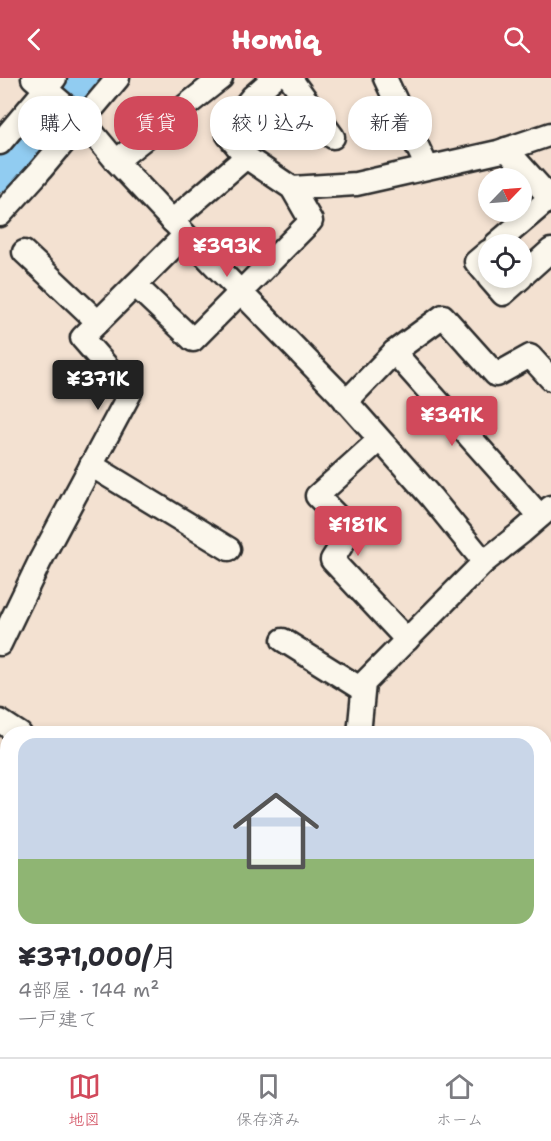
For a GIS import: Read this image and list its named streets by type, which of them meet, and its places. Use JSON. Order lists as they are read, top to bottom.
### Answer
{
  "north": "top right",
  "page": {
    "header": "Homiq",
    "chip": [
      "購入",
      "賃貸",
      "絞り込み",
      "新着"
    ],
    "price": [
      "¥393K",
      "¥371K",
      "¥341K",
      "¥181K"
    ],
    "list": [
      {
        "name": "¥371,000/月",
        "note": "4部屋 · 144 m² · 一戸建て"
      }
    ],
    "tabs": ["地図", "保存済み", "ホーム"]
  }
}
